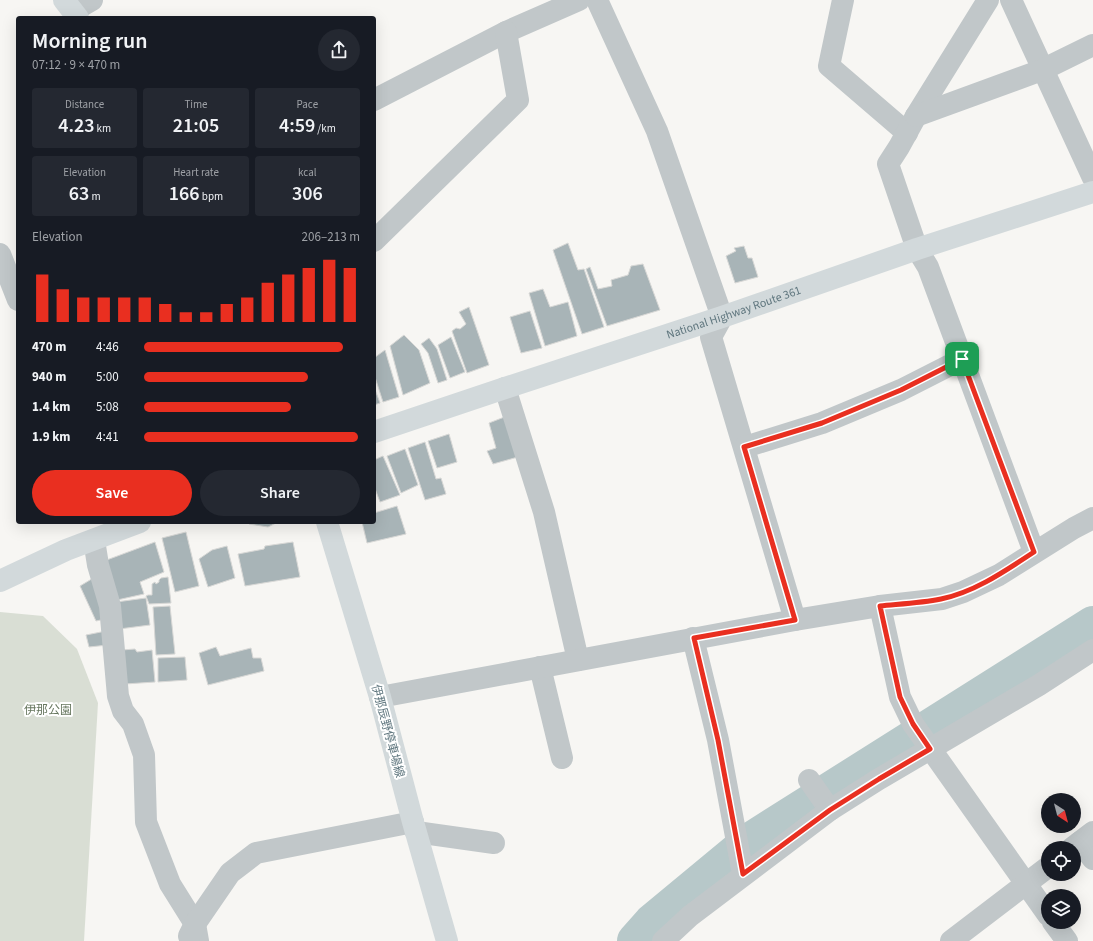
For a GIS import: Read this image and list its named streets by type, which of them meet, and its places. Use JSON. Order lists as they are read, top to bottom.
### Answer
{
  "streets": {
    "main road": ["National Highway Route 361", "伊那辰野停車場線"]
  },
  "parks": ["伊那公園"],
  "north": "bottom right",
  "page": {
    "heading": ["Morning run", "07:12 · 9 × 470 m"],
    "stats": [
      ["Distance", "4.23 km"],
      ["Time", "21:05"],
      ["Pace", "4:59 /km"],
      ["Elevation", "63 m"],
      ["Heart rate", "166 bpm"],
      ["kcal", "306"]
    ],
    "chart": ["Elevation", "206–213 m"],
    "list": [
      {
        "name": "470 m",
        "note": "4:46"
      },
      {
        "name": "940 m",
        "note": "5:00"
      },
      {
        "name": "1.4 km",
        "note": "5:08"
      },
      {
        "name": "1.9 km",
        "note": "4:41"
      }
    ],
    "buttons": ["Save", "Share"]
  }
}
